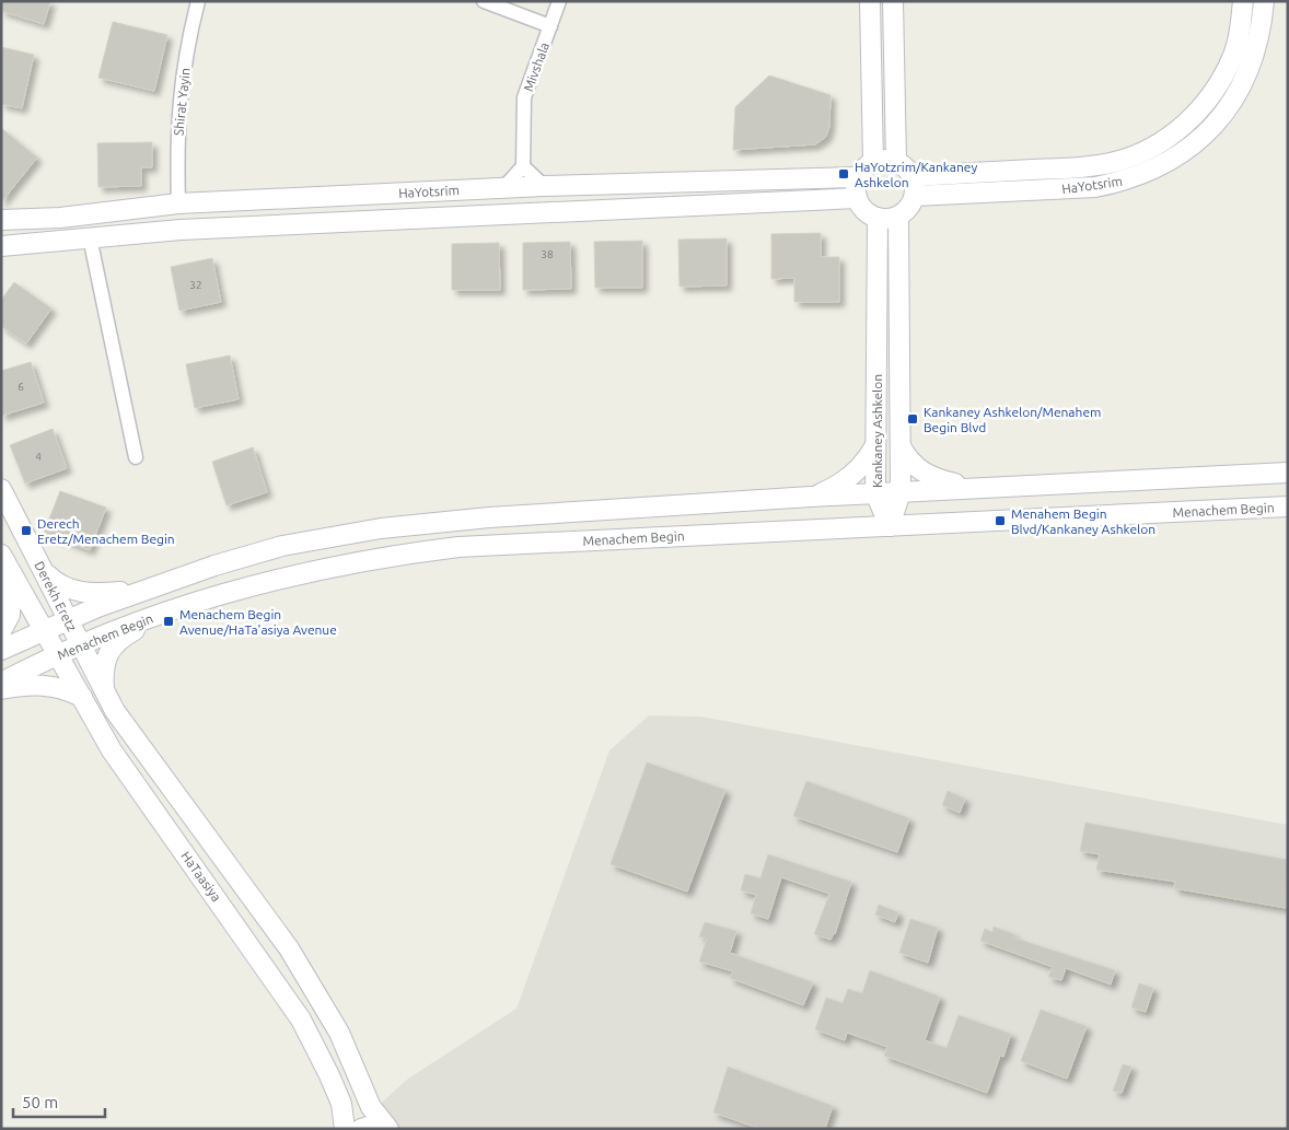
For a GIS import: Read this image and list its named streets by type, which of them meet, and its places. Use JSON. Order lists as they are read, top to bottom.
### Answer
{
  "streets": {
    "street": [
      "Mivshala",
      "Shirat Yayin",
      "HaYotsrim",
      "Kankaney Ashkelon",
      "Menachem Begin",
      "Derekh Eretz",
      "HaTaasiya"
    ]
  },
  "crossings": [
    ["Shirat Yayin", "HaYotsrim"],
    ["HaYotsrim", "Kankaney Ashkelon"],
    ["Kankaney Ashkelon", "Menachem Begin"],
    ["Menachem Begin", "Derekh Eretz"],
    ["Menachem Begin", "HaTaasiya"],
    ["Derekh Eretz", "HaTaasiya"]
  ],
  "places": {
    "transit": [
      "HaYotzrim/Kankaney Ashkelon",
      "Kankaney Ashkelon/Menahem Begin Blvd",
      "Menahem Begin Blvd/Kankaney Ashkelon",
      "Derech Eretz/Menachem Begin",
      "Menachem Begin Avenue/HaTa'asiya Avenue"
    ]
  },
  "house_numbers": [
    "38",
    "32",
    "6",
    "4"
  ],
  "scale_bar": "50 m"
}
